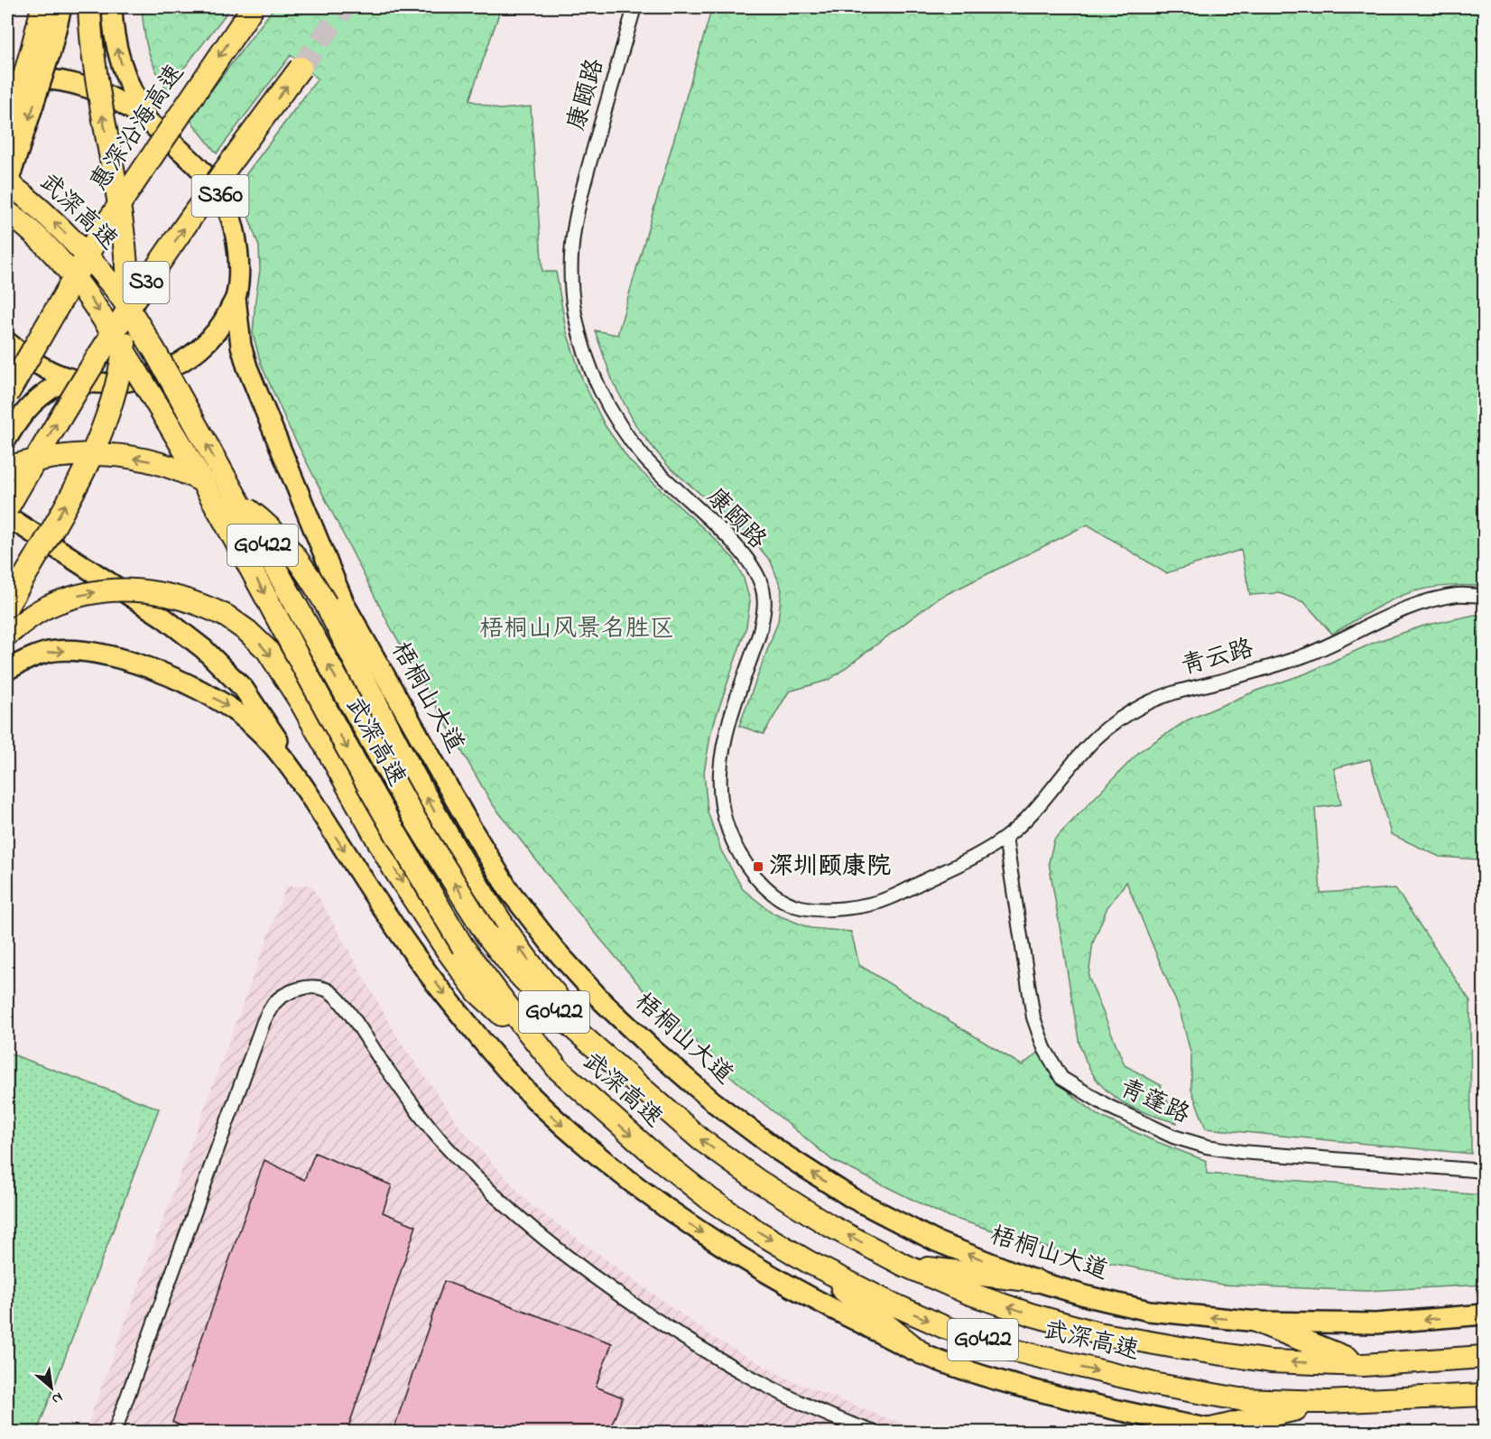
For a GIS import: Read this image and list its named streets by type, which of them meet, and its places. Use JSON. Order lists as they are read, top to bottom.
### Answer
{
  "streets": {
    "highway": [
      "惠深沿海高速",
      "武深高速",
      "S30",
      "G0422"
    ],
    "main road": ["S360", "梧桐山大道"],
    "street": ["康颐路", "青云路", "青蓬路"]
  },
  "crossings": [
    ["康颐路", "青云路"],
    ["康颐路", "青蓬路"],
    ["S360", "梧桐山大道"],
    ["青云路", "青蓬路"]
  ],
  "parks": ["梧桐山风景名胜区"],
  "places": {
    "transit": ["深圳颐康院"]
  },
  "north": "bottom right"
}
